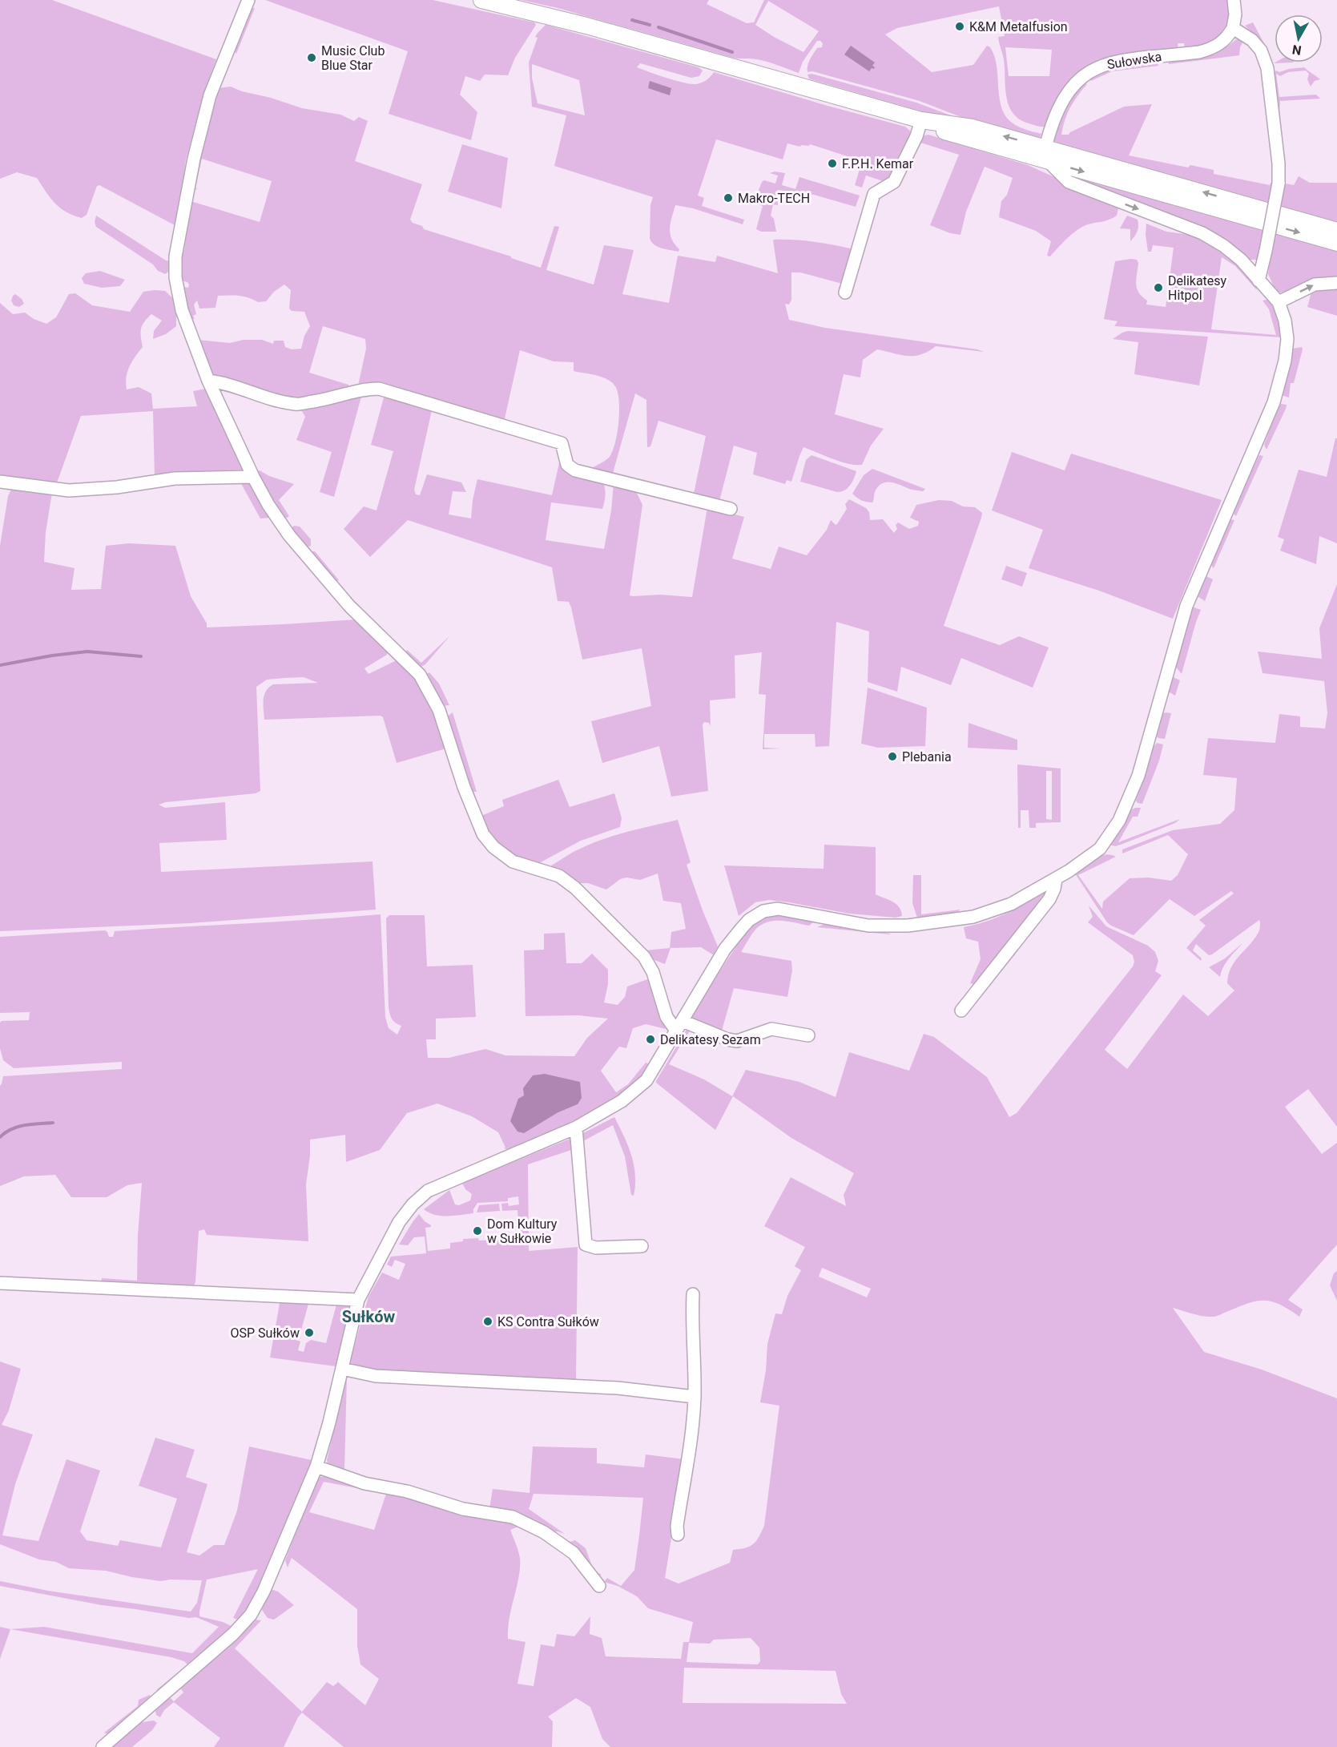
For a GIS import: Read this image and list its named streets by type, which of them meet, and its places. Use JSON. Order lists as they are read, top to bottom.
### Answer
{
  "streets": {
    "street": ["Sułowska"]
  },
  "districts": ["Sułków"],
  "places": [
    "K&M Metalfusion",
    "Music Club Blue Star",
    "F.P.H. Kemar",
    "Makro-TECH",
    "Delikatesy Hitpol",
    "Plebania",
    "Delikatesy Sezam",
    "Dom Kultury w Sułkowie",
    "KS Contra Sułków",
    "OSP Sułków"
  ],
  "north": "bottom"
}
